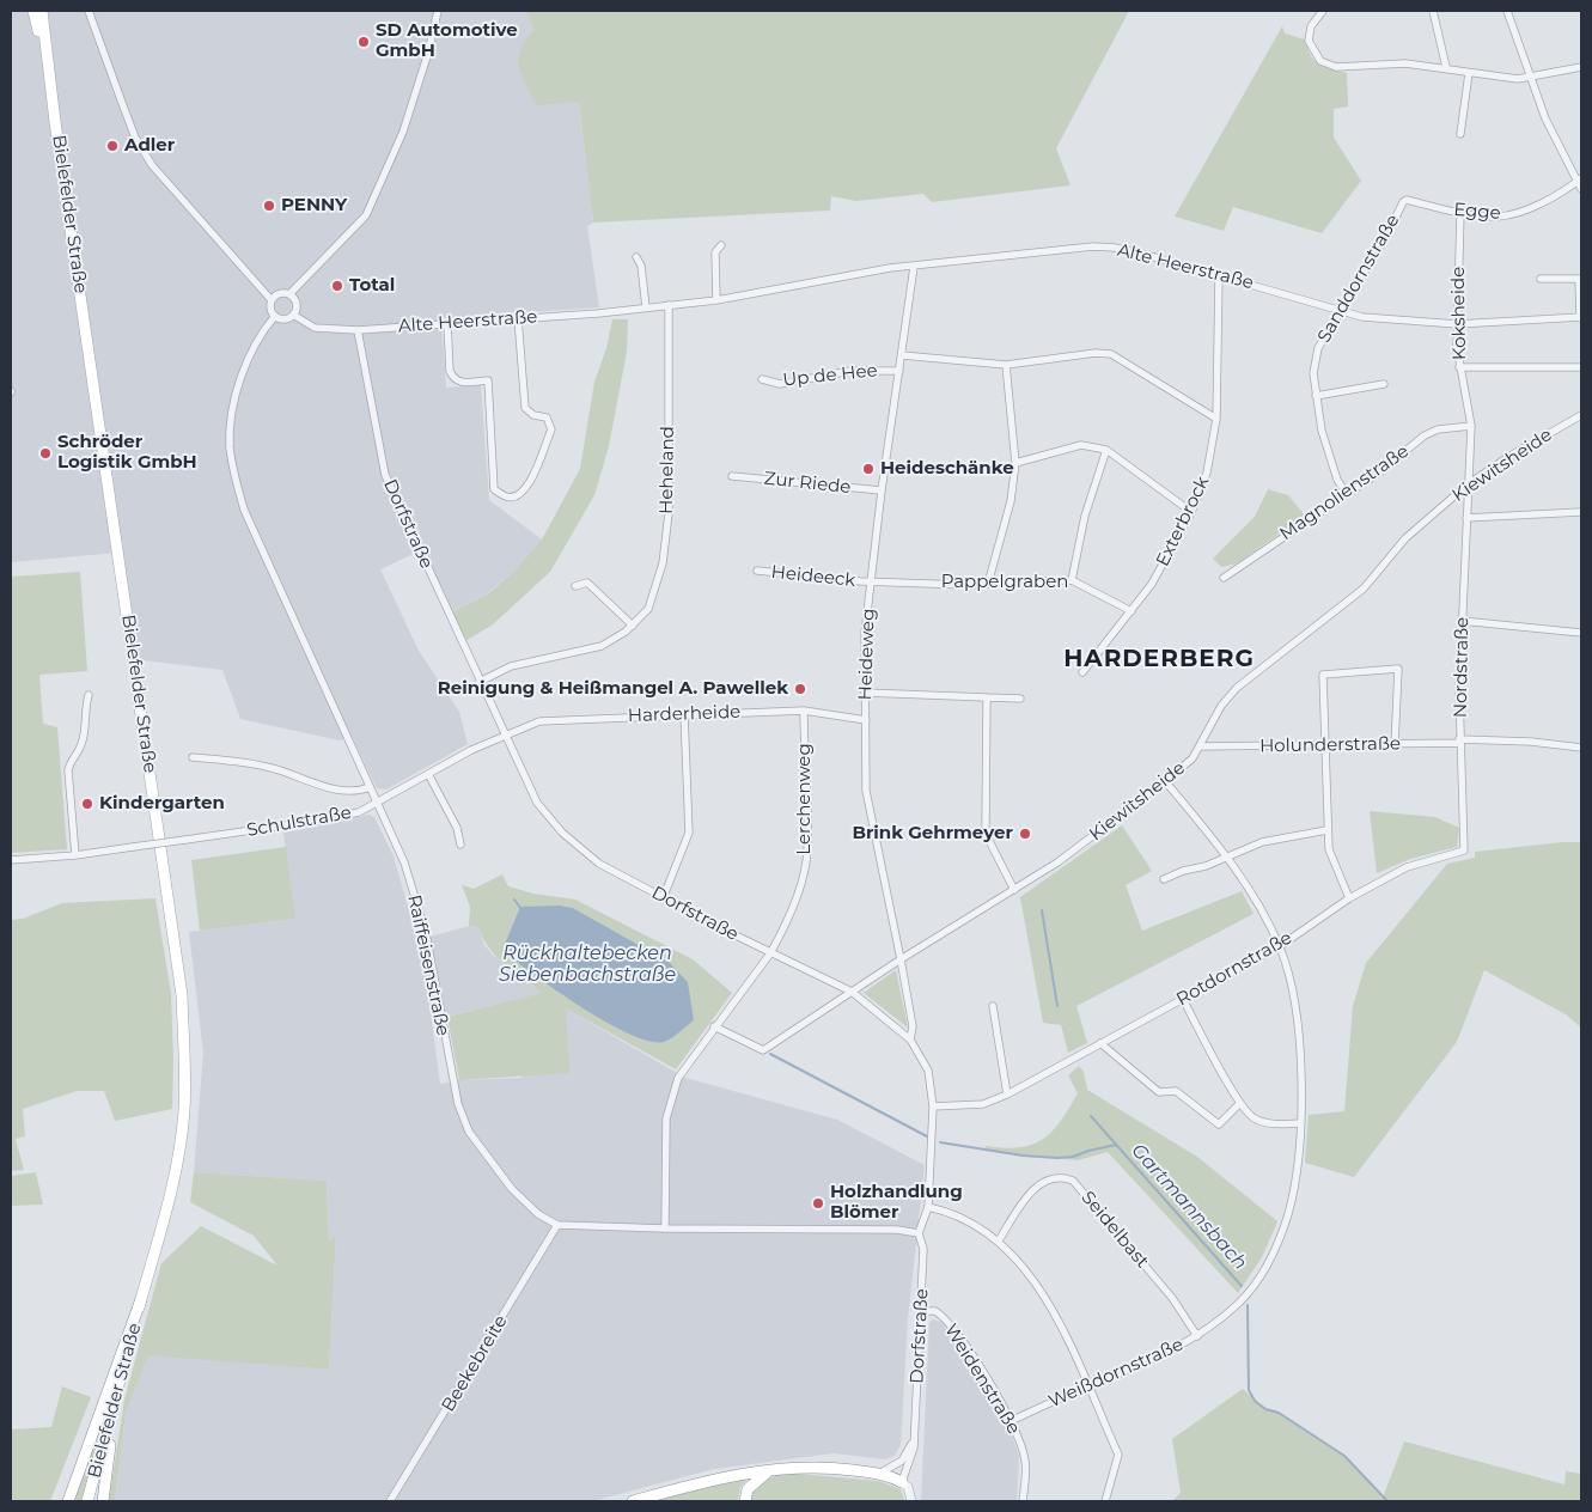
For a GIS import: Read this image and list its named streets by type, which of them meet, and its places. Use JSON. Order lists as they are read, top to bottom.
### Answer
{
  "streets": {
    "main road": ["Bielefelder Straße"],
    "street": [
      "Egge",
      "Alte Heerstraße",
      "Sanddornstraße",
      "Koksheide",
      "Up de Hee",
      "Kiewitsheide",
      "Heheland",
      "Zur Riede",
      "Magnolienstraße",
      "Exterbrock",
      "Dorfstraße",
      "Heideeck",
      "Pappelgraben",
      "Heideweg",
      "Nordstraße",
      "Harderheide",
      "Holunderstraße",
      "Lerchenweg",
      "Schulstraße",
      "Raiffeisenstraße",
      "Rotdornstraße",
      "Seidelbast",
      "Beekebreite",
      "Weißdornstraße",
      "Weidenstraße"
    ]
  },
  "crossings": [
    ["Egge", "Sanddornstraße"],
    ["Egge", "Koksheide"],
    ["Alte Heerstraße", "Sanddornstraße"],
    ["Alte Heerstraße", "Koksheide"],
    ["Alte Heerstraße", "Heheland"],
    ["Alte Heerstraße", "Exterbrock"],
    ["Alte Heerstraße", "Dorfstraße"],
    ["Alte Heerstraße", "Heideweg"],
    ["Alte Heerstraße", "Raiffeisenstraße"],
    ["Sanddornstraße", "Magnolienstraße"],
    ["Koksheide", "Kiewitsheide"],
    ["Koksheide", "Magnolienstraße"],
    ["Koksheide", "Nordstraße"],
    ["Up de Hee", "Heideweg"],
    ["Kiewitsheide", "Dorfstraße"],
    ["Kiewitsheide", "Heideweg"],
    ["Kiewitsheide", "Nordstraße"],
    ["Kiewitsheide", "Holunderstraße"],
    ["Kiewitsheide", "Lerchenweg"],
    ["Kiewitsheide", "Weißdornstraße"],
    ["Heheland", "Dorfstraße"],
    ["Zur Riede", "Heideweg"],
    ["Exterbrock", "Pappelgraben"],
    ["Dorfstraße", "Heideweg"],
    ["Dorfstraße", "Harderheide"],
    ["Dorfstraße", "Lerchenweg"],
    ["Dorfstraße", "Schulstraße"],
    ["Dorfstraße", "Rotdornstraße"],
    ["Dorfstraße", "Weidenstraße"],
    ["Heideeck", "Pappelgraben"],
    ["Heideeck", "Heideweg"],
    ["Pappelgraben", "Heideweg"],
    ["Heideweg", "Harderheide"],
    ["Nordstraße", "Holunderstraße"],
    ["Nordstraße", "Rotdornstraße"],
    ["Harderheide", "Lerchenweg"],
    ["Harderheide", "Schulstraße"],
    ["Schulstraße", "Raiffeisenstraße"],
    ["Raiffeisenstraße", "Beekebreite"],
    ["Rotdornstraße", "Weißdornstraße"],
    ["Seidelbast", "Weißdornstraße"],
    ["Weißdornstraße", "Weidenstraße"]
  ],
  "districts": ["HARDERBERG"],
  "water": ["Rückhaltebecken Siebenbachstraße", "Gartmannsbach"],
  "places": [
    "SD Automotive GmbH",
    "Adler",
    "PENNY",
    "Total",
    "Schröder Logistik GmbH",
    "Heideschänke",
    "Reinigung & Heißmangel A. Pawellek",
    "Kindergarten",
    "Brink Gehrmeyer",
    "Holzhandlung Blömer"
  ]
}
